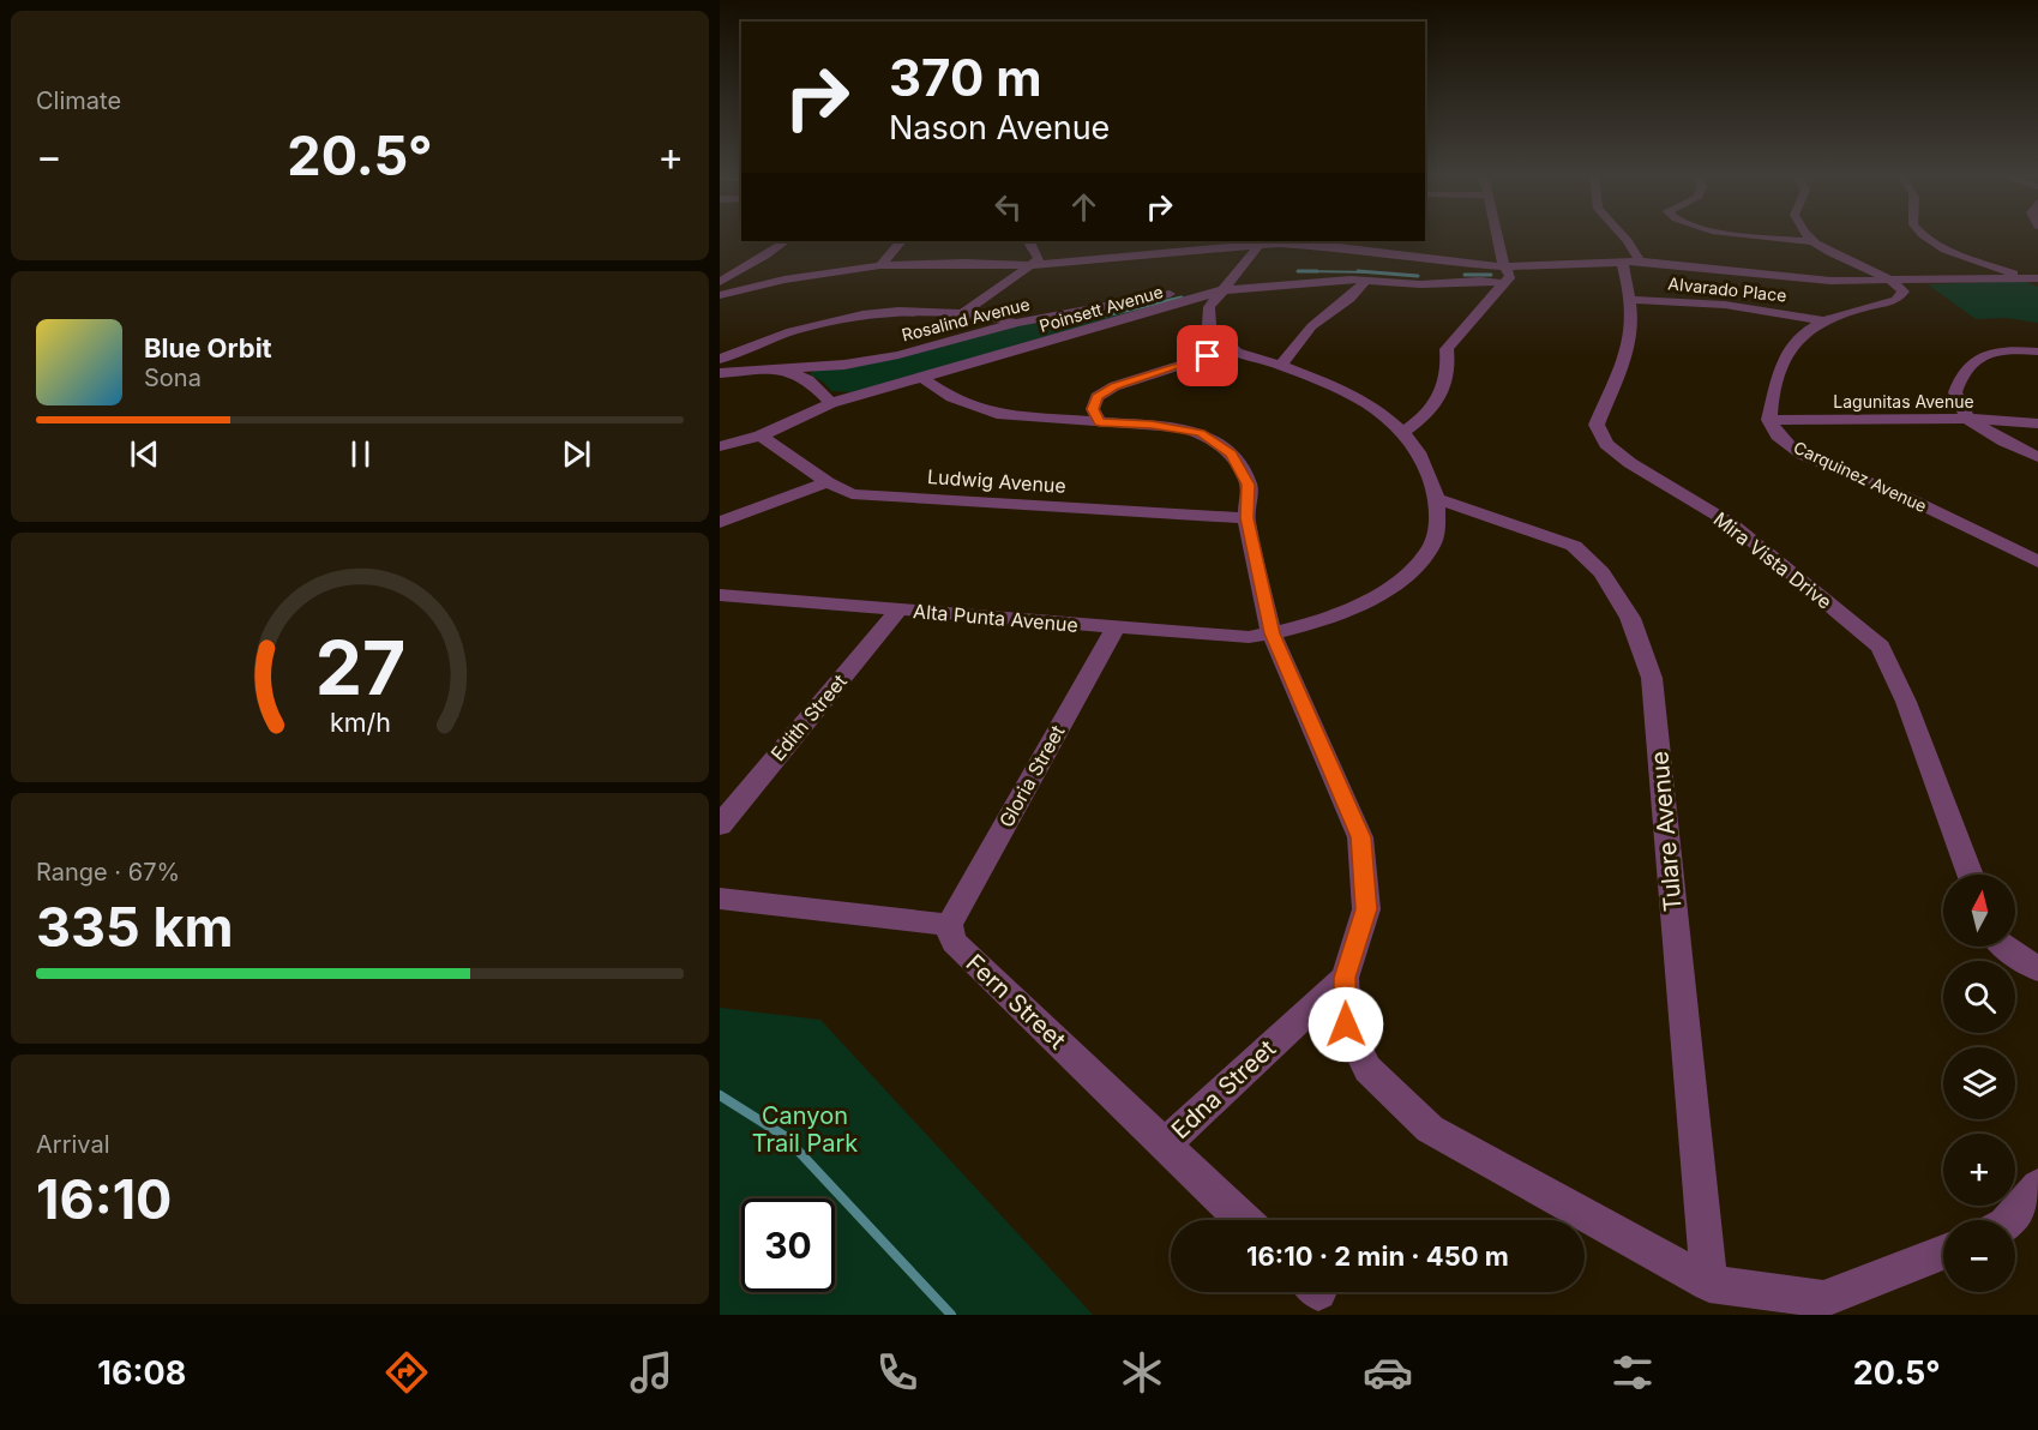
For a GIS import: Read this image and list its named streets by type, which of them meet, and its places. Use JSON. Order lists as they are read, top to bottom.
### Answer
{
  "streets": {
    "street": [
      "Alvarado Place",
      "Poinsett Avenue",
      "Rosalind Avenue",
      "Lagunitas Avenue",
      "Carquinez Avenue",
      "Ludwig Avenue",
      "Mira Vista Drive",
      "Alta Punta Avenue",
      "Edith Street",
      "Gloria Street",
      "Tulare Avenue",
      "Fern Street",
      "Edna Street"
    ]
  },
  "crossings": [
    ["Alvarado Place", "Mira Vista Drive"],
    ["Poinsett Avenue", "Rosalind Avenue"],
    ["Poinsett Avenue", "Ludwig Avenue"],
    ["Lagunitas Avenue", "Carquinez Avenue"],
    ["Alta Punta Avenue", "Edith Street"],
    ["Alta Punta Avenue", "Gloria Street"],
    ["Alta Punta Avenue", "Tulare Avenue"],
    ["Gloria Street", "Fern Street"],
    ["Fern Street", "Edna Street"]
  ],
  "parks": ["Canyon Trail Park"],
  "north": "top",
  "page": {
    "tile": [
      "Climate",
      ["Range · 67%", "335 km"],
      ["Arrival", "16:10"]
    ],
    "turn": ["370 m", "Nason Avenue"],
    "heat": ["−", "20.5°", "+"],
    "song": ["Blue Orbit", "Sona"],
    "map_buttons": ["+", "−"],
    "limit": "30",
    "trip": "16:10 · 2 min · 450 m",
    "tabs": ["16:08", "20.5°"],
    "gauge": ["27", "km/h"]
  }
}
